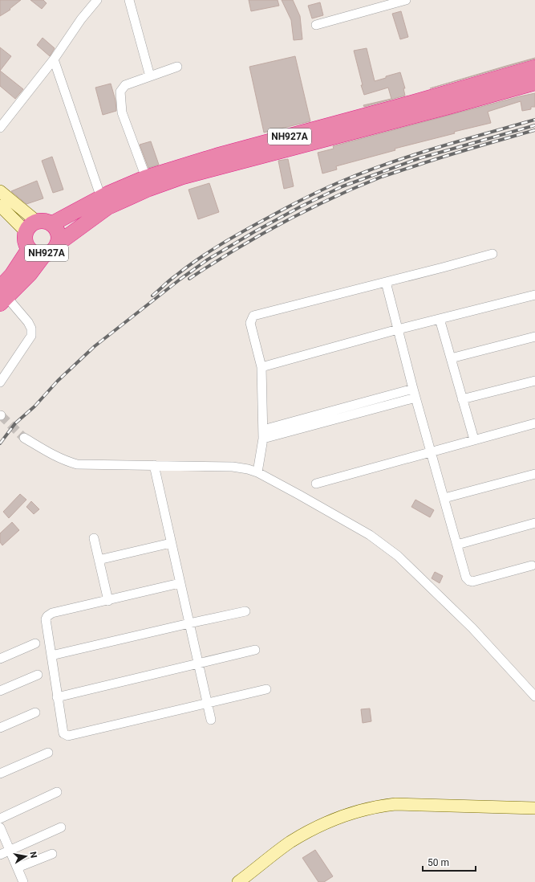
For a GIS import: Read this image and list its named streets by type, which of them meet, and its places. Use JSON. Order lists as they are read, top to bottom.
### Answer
{
  "streets": {
    "highway": ["NH927A"]
  },
  "scale_bar": "50 m",
  "north": "right"
}
